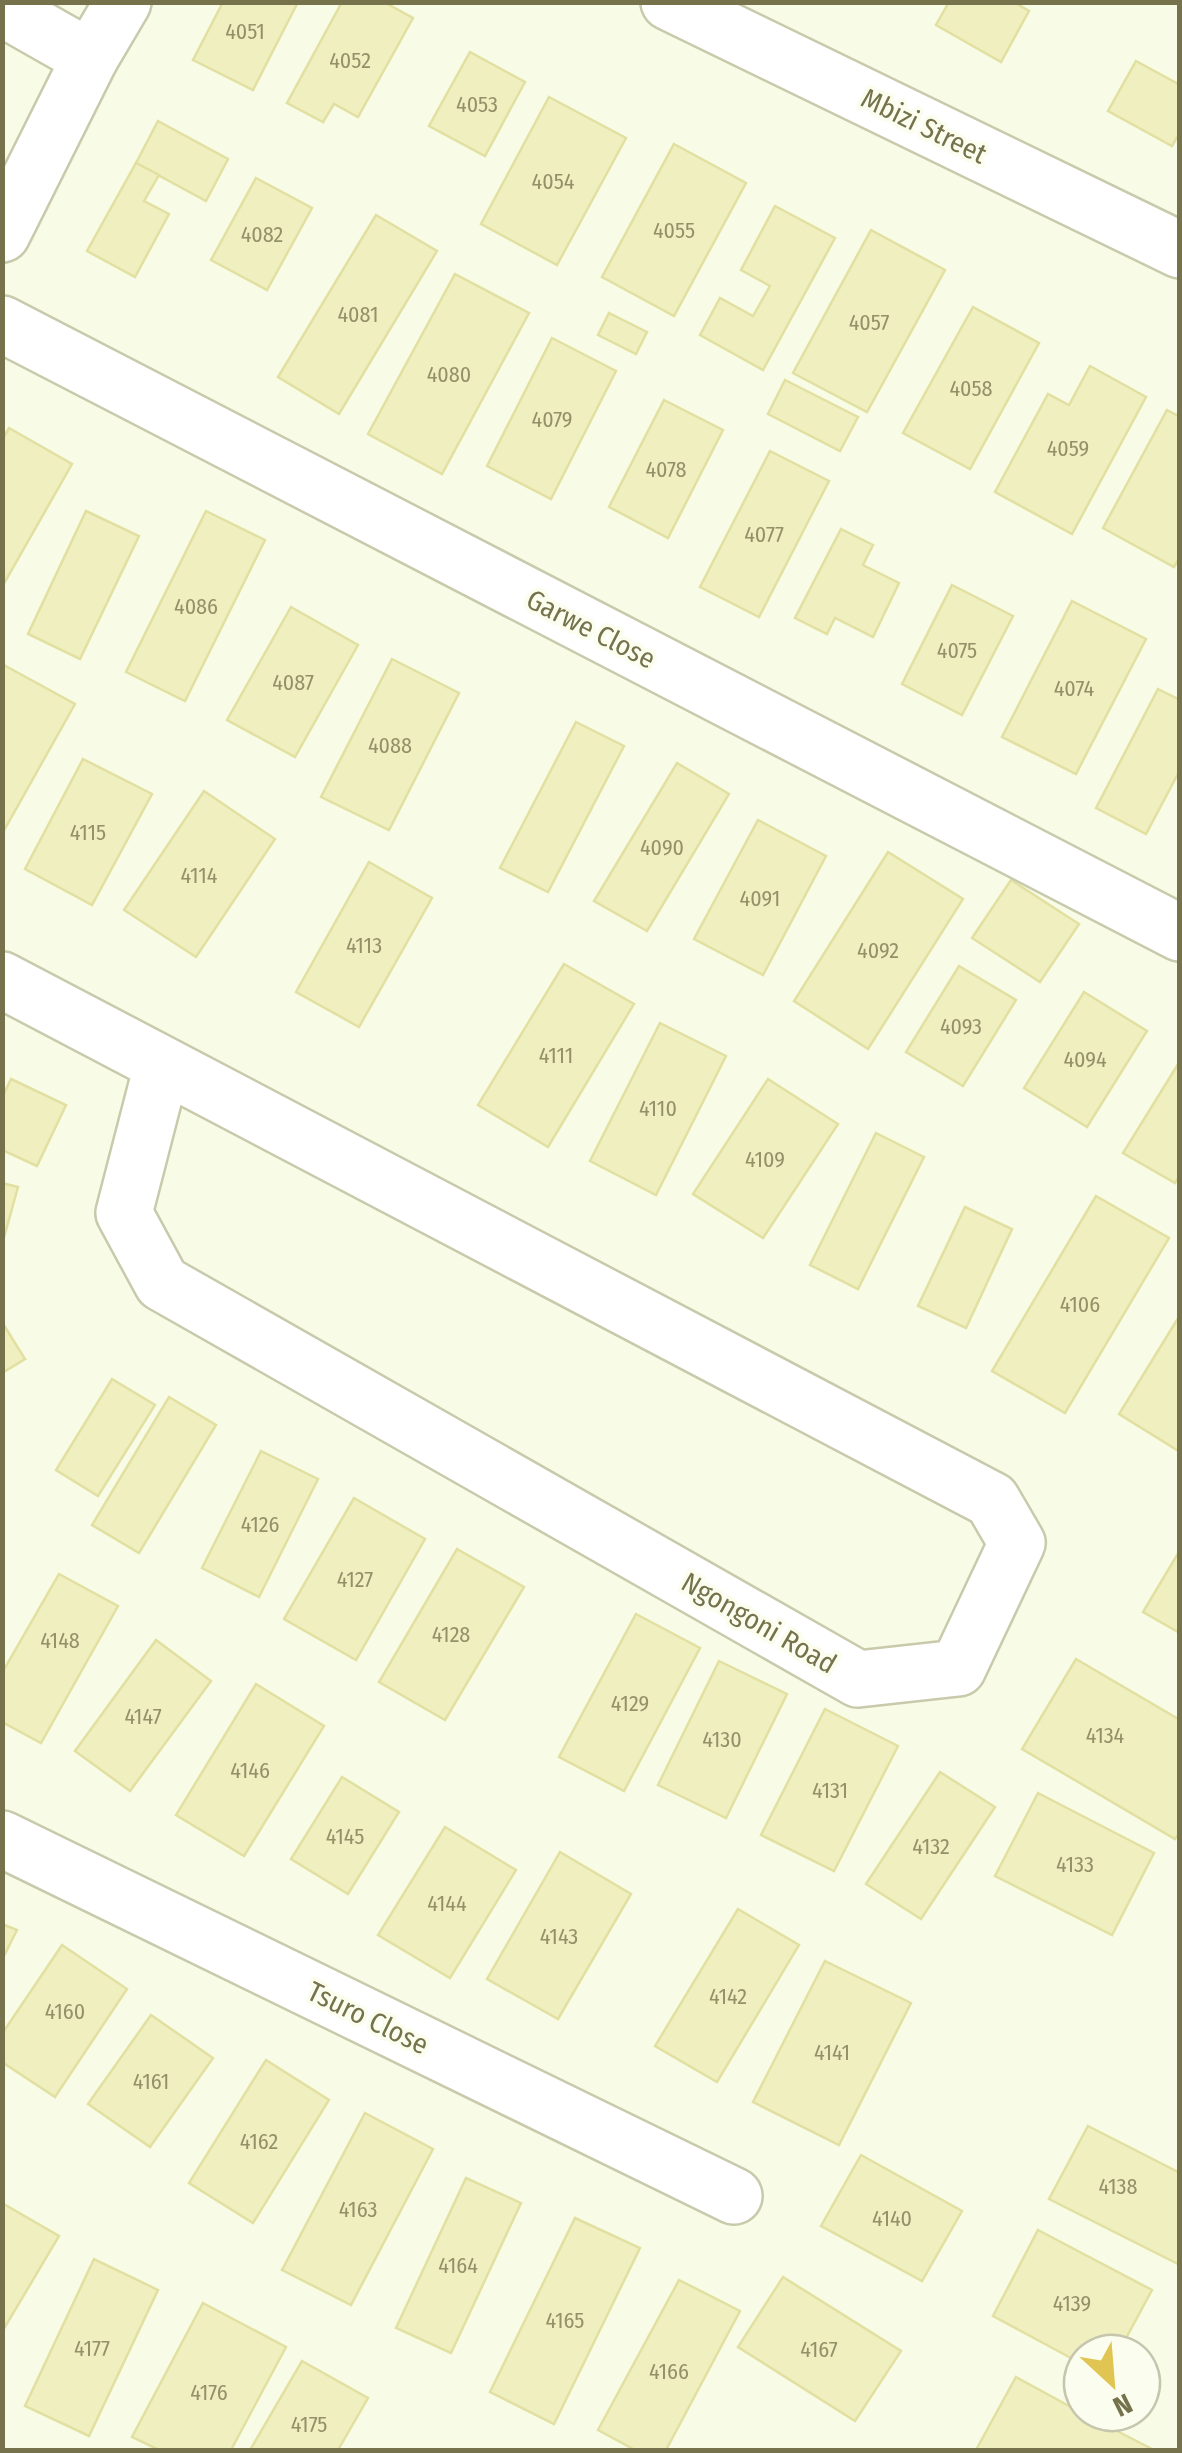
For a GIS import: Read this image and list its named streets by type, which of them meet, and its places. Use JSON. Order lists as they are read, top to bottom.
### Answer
{
  "streets": {
    "street": [
      "Mbizi Street",
      "Garwe Close",
      "Ngongoni Road",
      "Tsuro Close"
    ]
  },
  "house_numbers": [
    "4051",
    "4052",
    "4053",
    "4054",
    "4055",
    "4082",
    "4081",
    "4057",
    "4080",
    "4058",
    "4079",
    "4059",
    "4078",
    "4077",
    "4086",
    "4075",
    "4087",
    "4074",
    "4088",
    "4115",
    "4090",
    "4114",
    "4091",
    "4113",
    "4092",
    "4093",
    "4111",
    "4094",
    "4110",
    "4109",
    "4106",
    "4126",
    "4127",
    "4128",
    "4148",
    "4129",
    "4147",
    "4134",
    "4130",
    "4146",
    "4131",
    "4145",
    "4132",
    "4133",
    "4144",
    "4143",
    "4142",
    "4160",
    "4141",
    "4161",
    "4162",
    "4138",
    "4163",
    "4140",
    "4164",
    "4139",
    "4165",
    "4177",
    "4167",
    "4166",
    "4176",
    "4175"
  ],
  "north": "bottom right"
}
